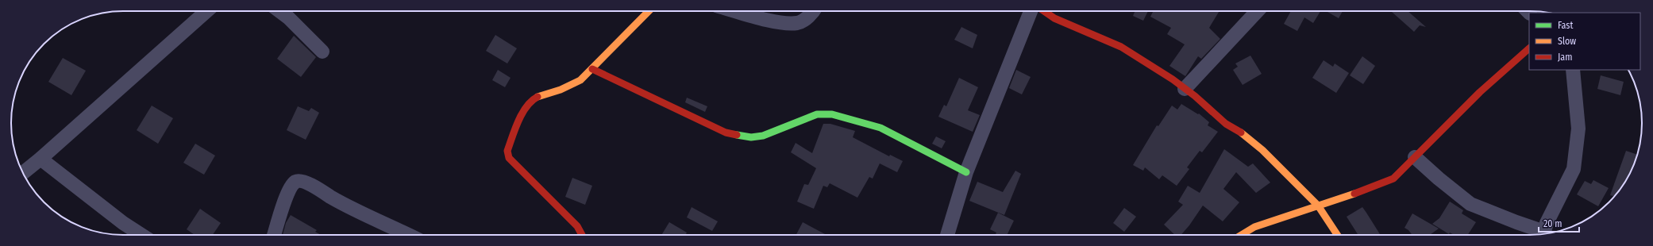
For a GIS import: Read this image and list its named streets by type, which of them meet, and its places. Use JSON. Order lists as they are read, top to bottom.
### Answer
{
  "legend": ["Fast", "Slow", "Jam"],
  "scale_bar": "20 m"
}
